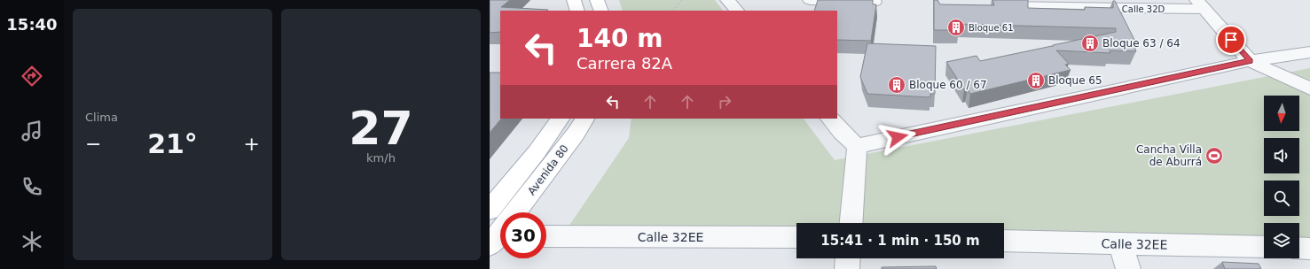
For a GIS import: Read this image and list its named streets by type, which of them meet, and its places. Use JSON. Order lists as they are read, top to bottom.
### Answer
{
  "streets": {
    "main road": ["Avenida 80"],
    "street": ["Calle 32D", "Calle 32EE"]
  },
  "places": {
    "building": [
      "Bloque 61",
      "Bloque 63 / 64",
      "Bloque 65",
      "Bloque 60 / 67"
    ],
    "sports": ["Cancha Villa de Aburrá"]
  },
  "north": "bottom",
  "page": {
    "tabs": "15:40",
    "tile": [
      "Clima",
      ["27", "km/h"]
    ],
    "turn": ["140 m", "Carrera 82A"],
    "heat": ["−", "21°", "+"],
    "limit": "30",
    "trip": "15:41 · 1 min · 150 m"
  }
}
